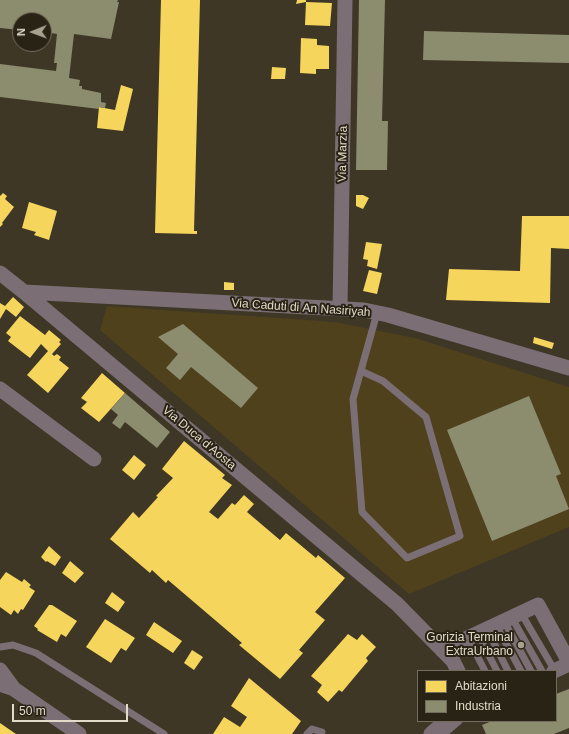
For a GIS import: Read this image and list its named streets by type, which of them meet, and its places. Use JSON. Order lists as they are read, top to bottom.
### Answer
{
  "streets": {
    "street": ["Via Marzia", "Via Caduti di An Nasiriyah", "Via Duca d'Aosta"]
  },
  "crossings": [
    ["Via Marzia", "Via Caduti di An Nasiriyah"],
    ["Via Caduti di An Nasiriyah", "Via Duca d'Aosta"]
  ],
  "places": ["Gorizia Terminal ExtraUrbano"],
  "legend": ["Abitazioni", "Industria"],
  "scale_bar": "50 m",
  "north": "left"
}
